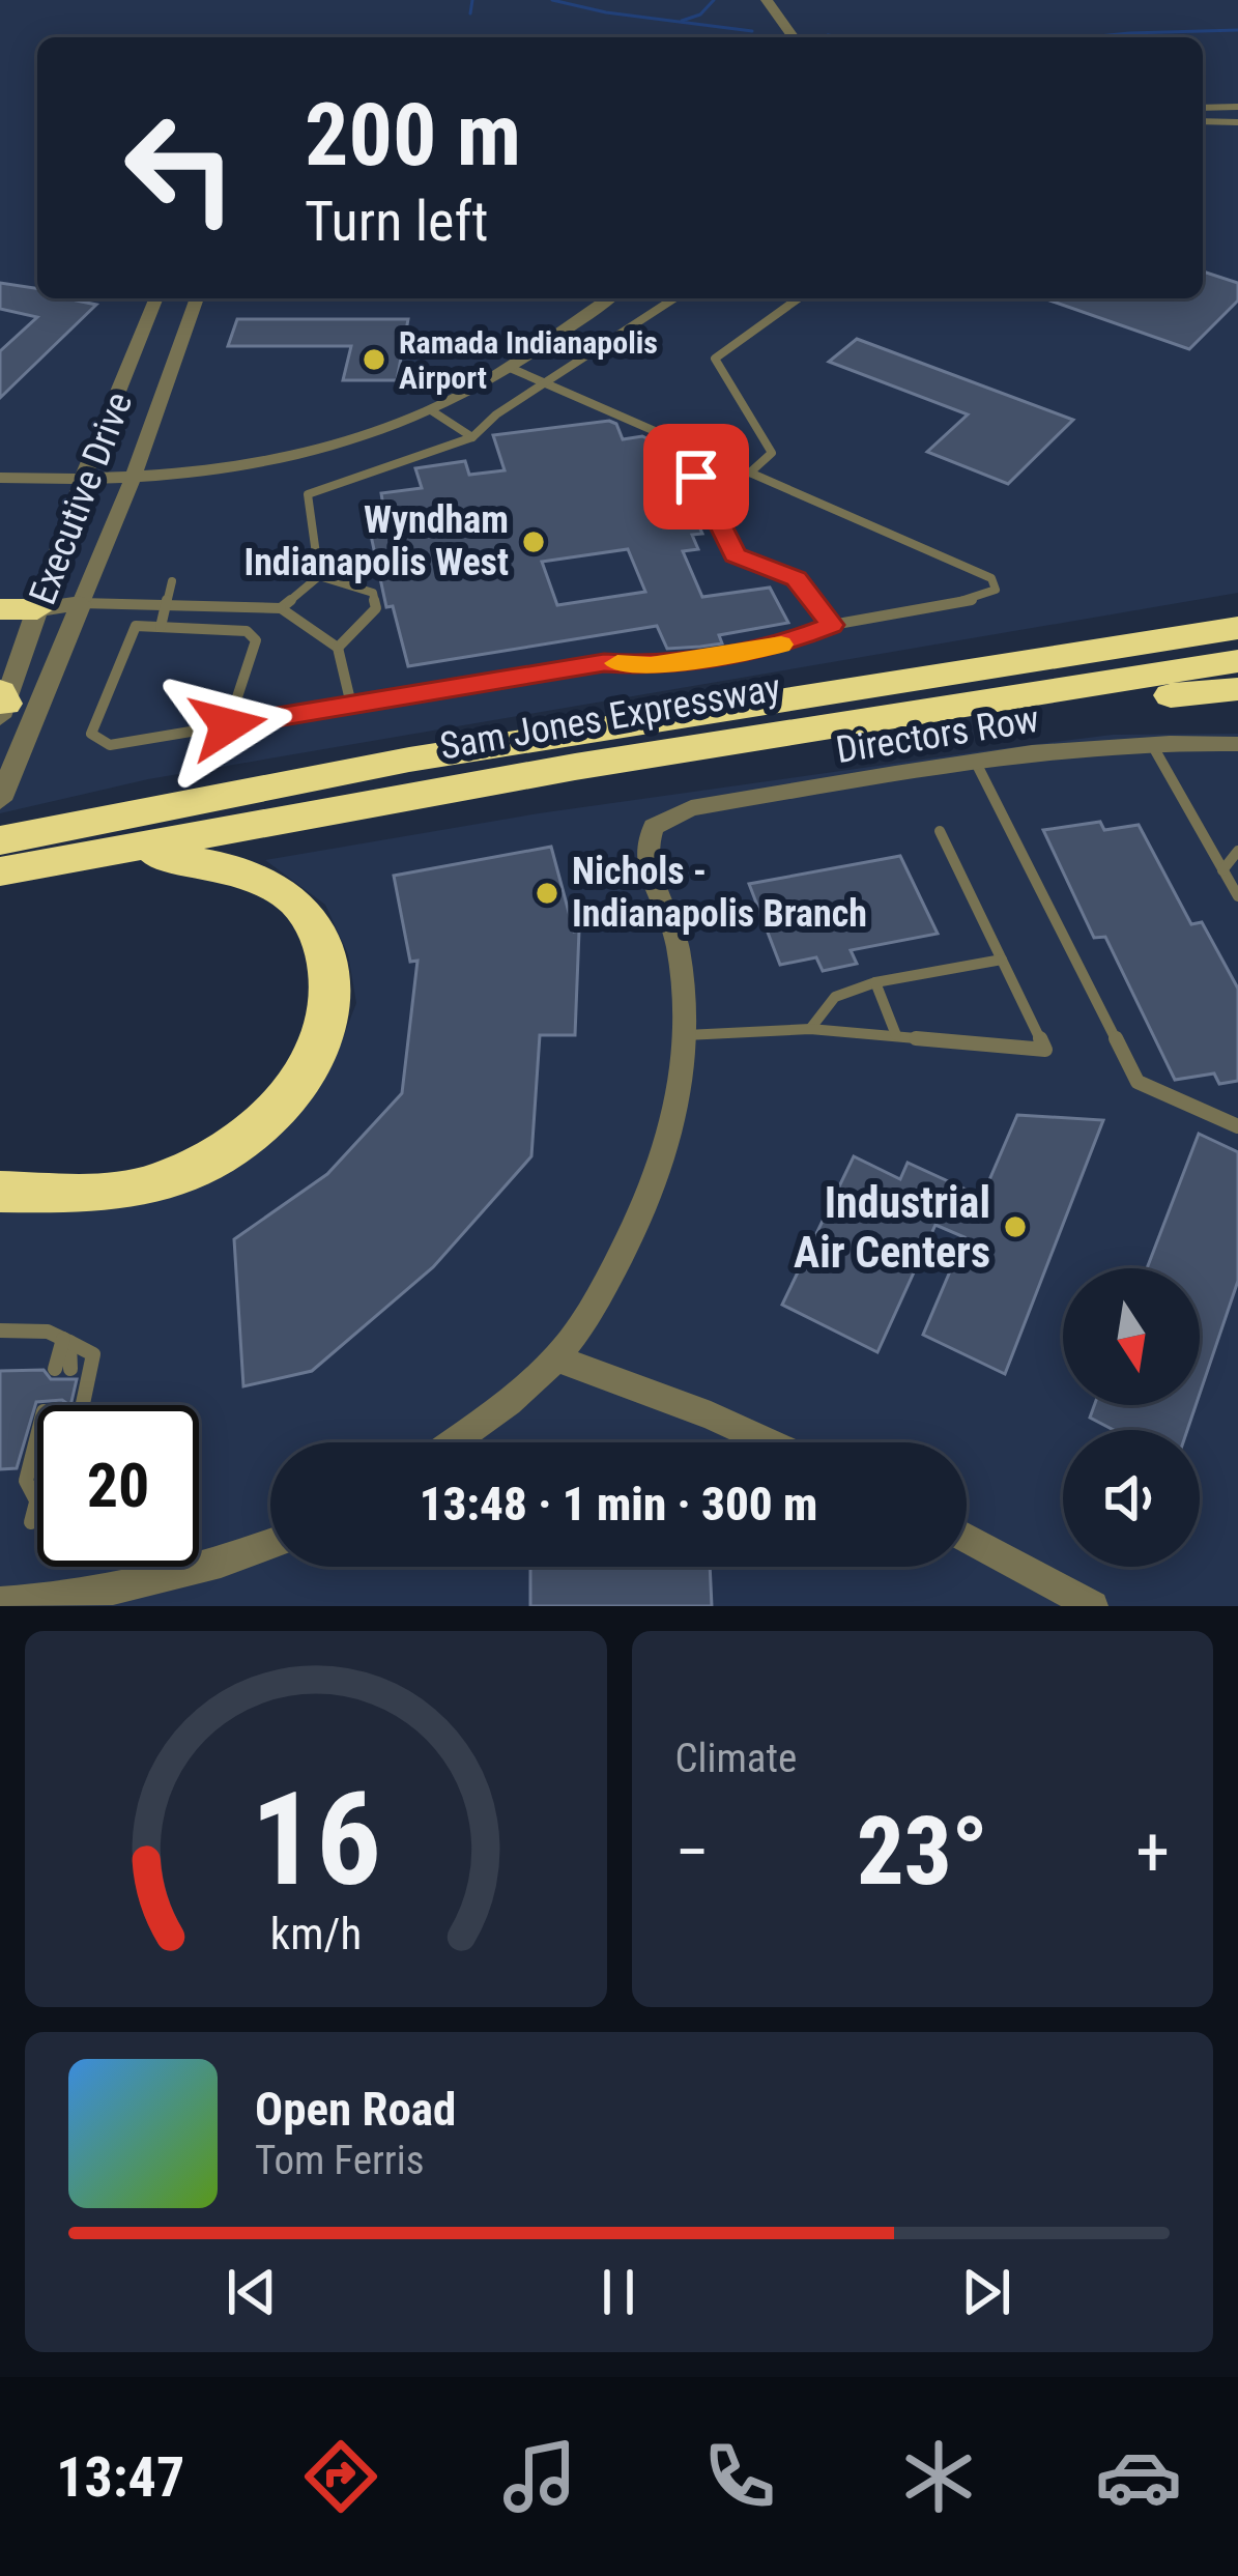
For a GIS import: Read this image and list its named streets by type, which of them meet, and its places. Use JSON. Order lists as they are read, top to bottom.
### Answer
{
  "streets": {
    "highway": ["Sam Jones Expressway"],
    "street": ["Executive Drive", "Directors Row"]
  },
  "places": [
    "Ramada Indianapolis Airport",
    "Wyndham Indianapolis West",
    "Nichols - Indianapolis Branch",
    "Industrial Air Centers"
  ],
  "north": "bottom",
  "page": {
    "turn": ["200 m", "Turn left"],
    "limit": "20",
    "trip": "13:48 · 1 min · 300 m",
    "tile": "Climate",
    "heat": ["−", "23°", "+"],
    "song": ["Open Road", "Tom Ferris"],
    "tabs": "13:47",
    "gauge": ["16", "km/h"]
  }
}
